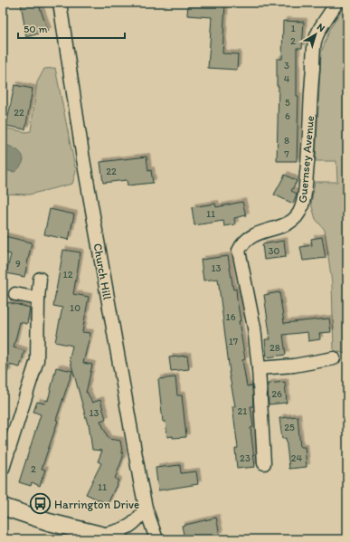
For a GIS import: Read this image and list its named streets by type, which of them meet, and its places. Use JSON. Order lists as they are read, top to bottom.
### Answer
{
  "streets": {
    "street": ["Guernsey Avenue", "Church Hill"]
  },
  "places": {
    "bus stop": ["Harrington Drive"]
  },
  "house_numbers": [
    "1",
    "2",
    "3",
    "4",
    "5",
    "22",
    "6",
    "8",
    "7",
    "22",
    "11",
    "30",
    "9",
    "13",
    "12",
    "10",
    "16",
    "17",
    "28",
    "26",
    "21",
    "13",
    "25",
    "23",
    "24",
    "2",
    "11"
  ],
  "scale_bar": "50 m",
  "north": "top right"
}
